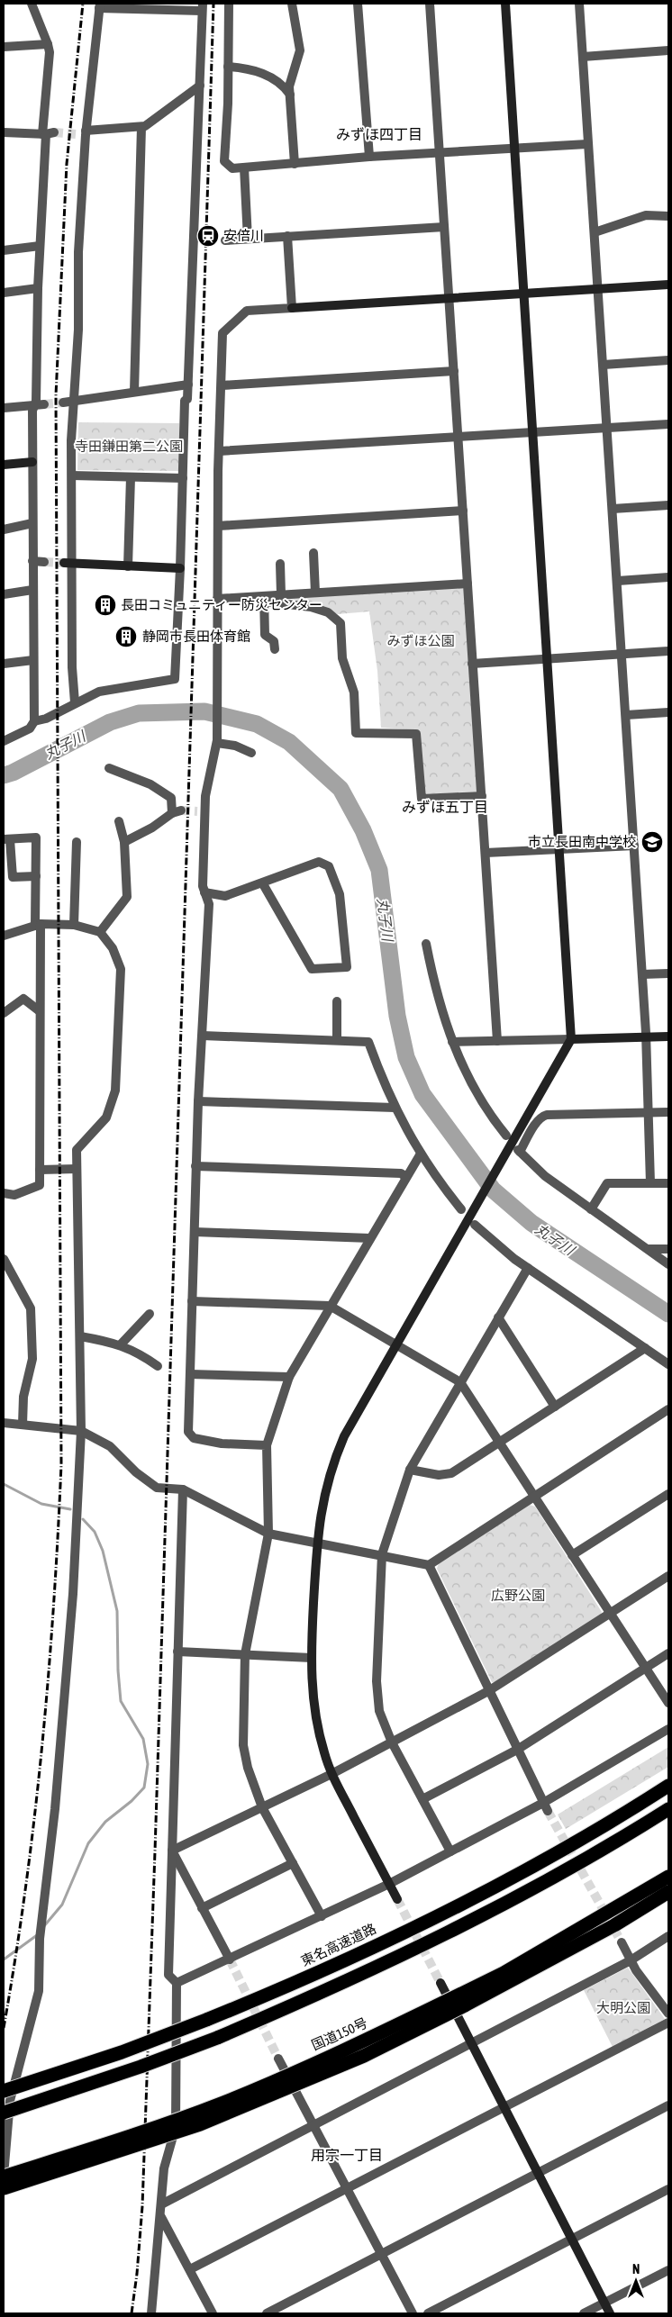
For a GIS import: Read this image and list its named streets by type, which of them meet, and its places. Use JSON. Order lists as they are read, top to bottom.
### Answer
{
  "streets": {
    "highway": ["東名高速道路", "国道150号"]
  },
  "districts": ["みずほ四丁目", "みずほ五丁目", "用宗一丁目"],
  "water": ["丸子川"],
  "parks": [
    "寺田鎌田第二公園",
    "みずほ公園",
    "広野公園",
    "大明公園"
  ],
  "places": {
    "station": ["安倍川"],
    "building": ["長田コミュニティー防災センター", "静岡市長田体育館"],
    "school or university": ["市立長田南中学校"]
  },
  "north": "top"
}
